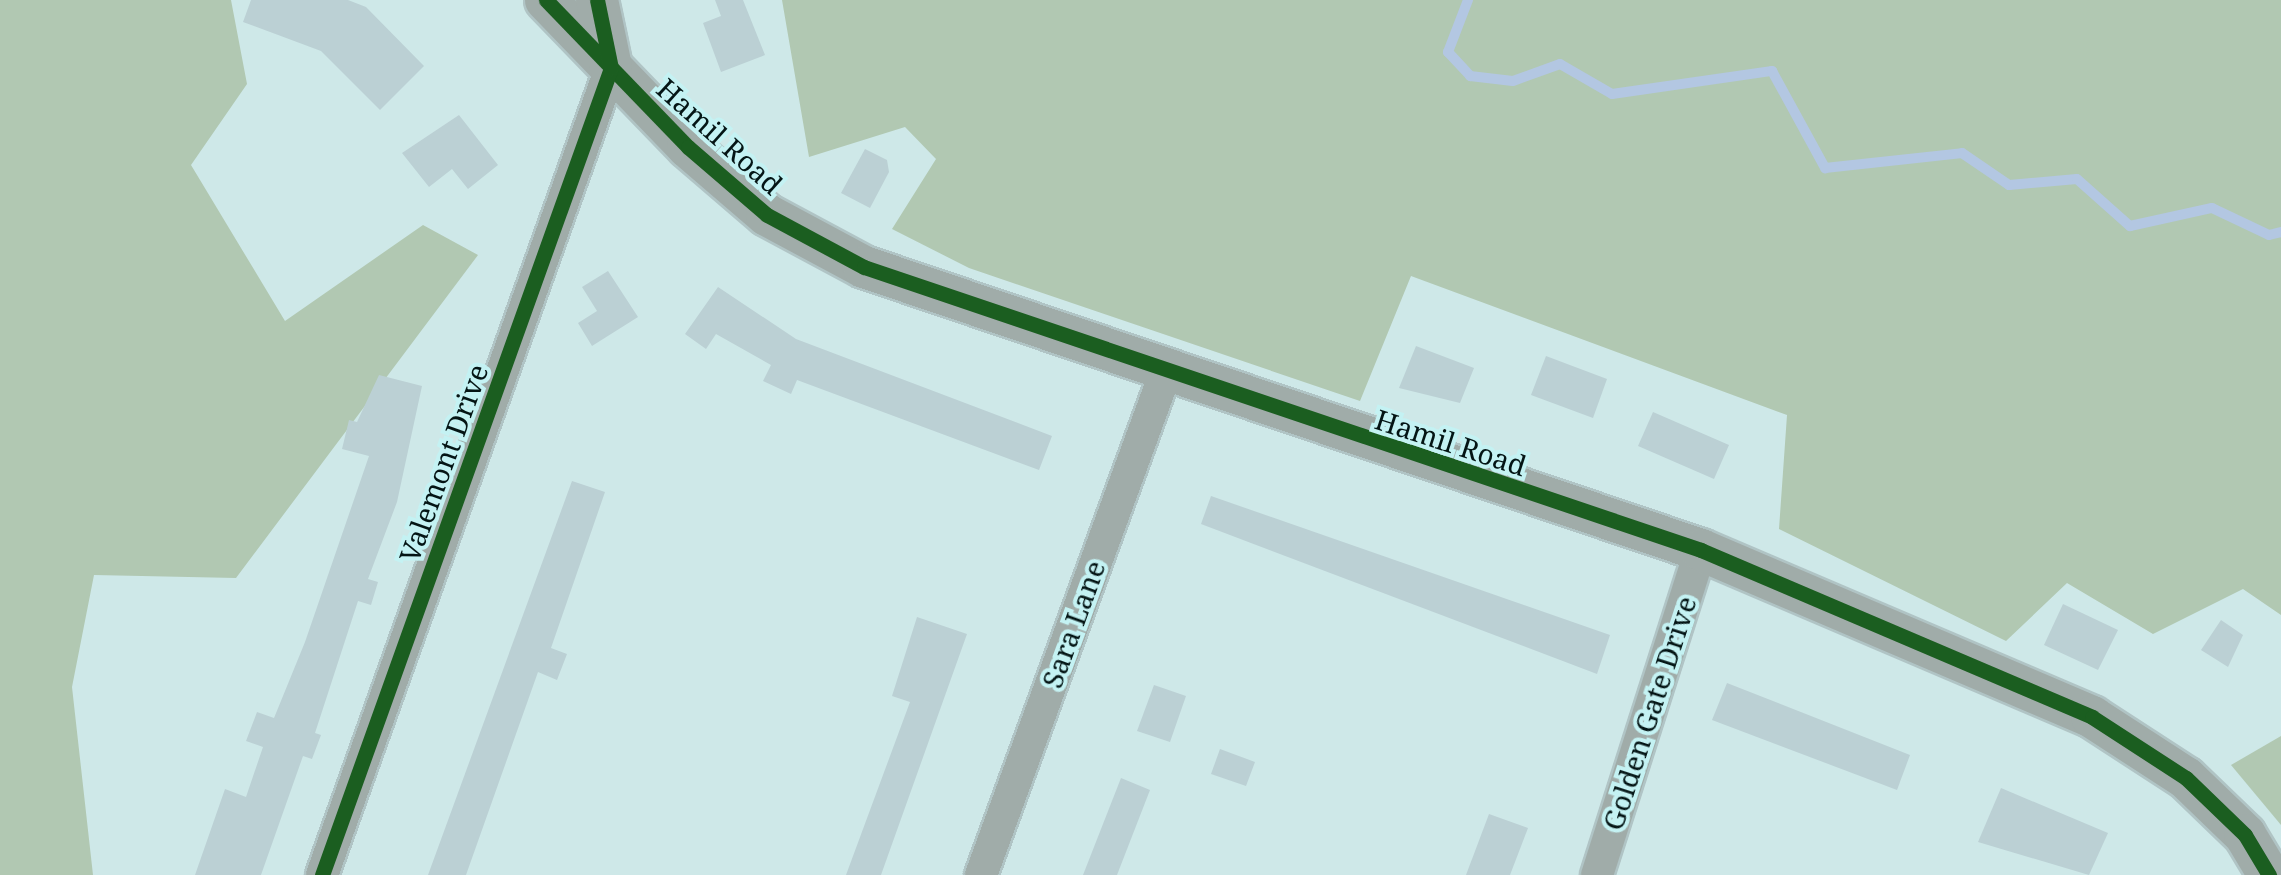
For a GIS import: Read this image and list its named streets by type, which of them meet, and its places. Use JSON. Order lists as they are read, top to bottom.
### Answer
{
  "streets": {
    "street": [
      "Hamil Road",
      "Valemont Drive",
      "Sara Lane",
      "Golden Gate Drive"
    ]
  },
  "crossings": [
    ["Hamil Road", "Valemont Drive"],
    ["Hamil Road", "Sara Lane"],
    ["Hamil Road", "Golden Gate Drive"]
  ]
}
